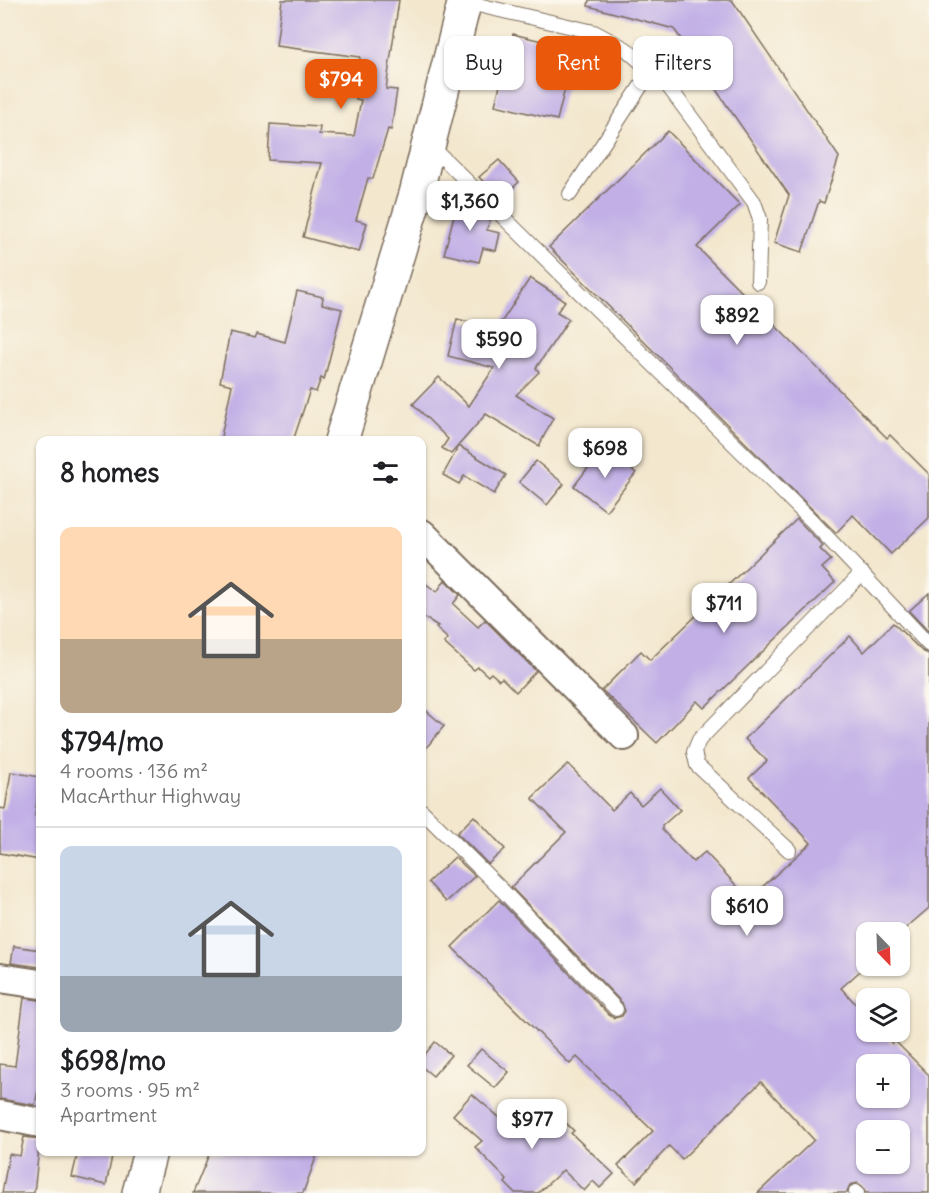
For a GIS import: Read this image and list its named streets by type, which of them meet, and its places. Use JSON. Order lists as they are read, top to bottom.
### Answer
{
  "north": "bottom right",
  "page": {
    "chip": ["Buy", "Rent", "Filters"],
    "price": [
      "$794",
      "$1,360",
      "$892",
      "$590",
      "$698",
      "$711",
      "$610",
      "$977"
    ],
    "heading": "8 homes",
    "list": [
      {
        "name": "$794/mo",
        "note": "4 rooms · 136 m² · MacArthur Highway"
      },
      {
        "name": "$698/mo",
        "note": "3 rooms · 95 m² · Apartment"
      }
    ],
    "map_buttons": ["+", "−"]
  }
}
